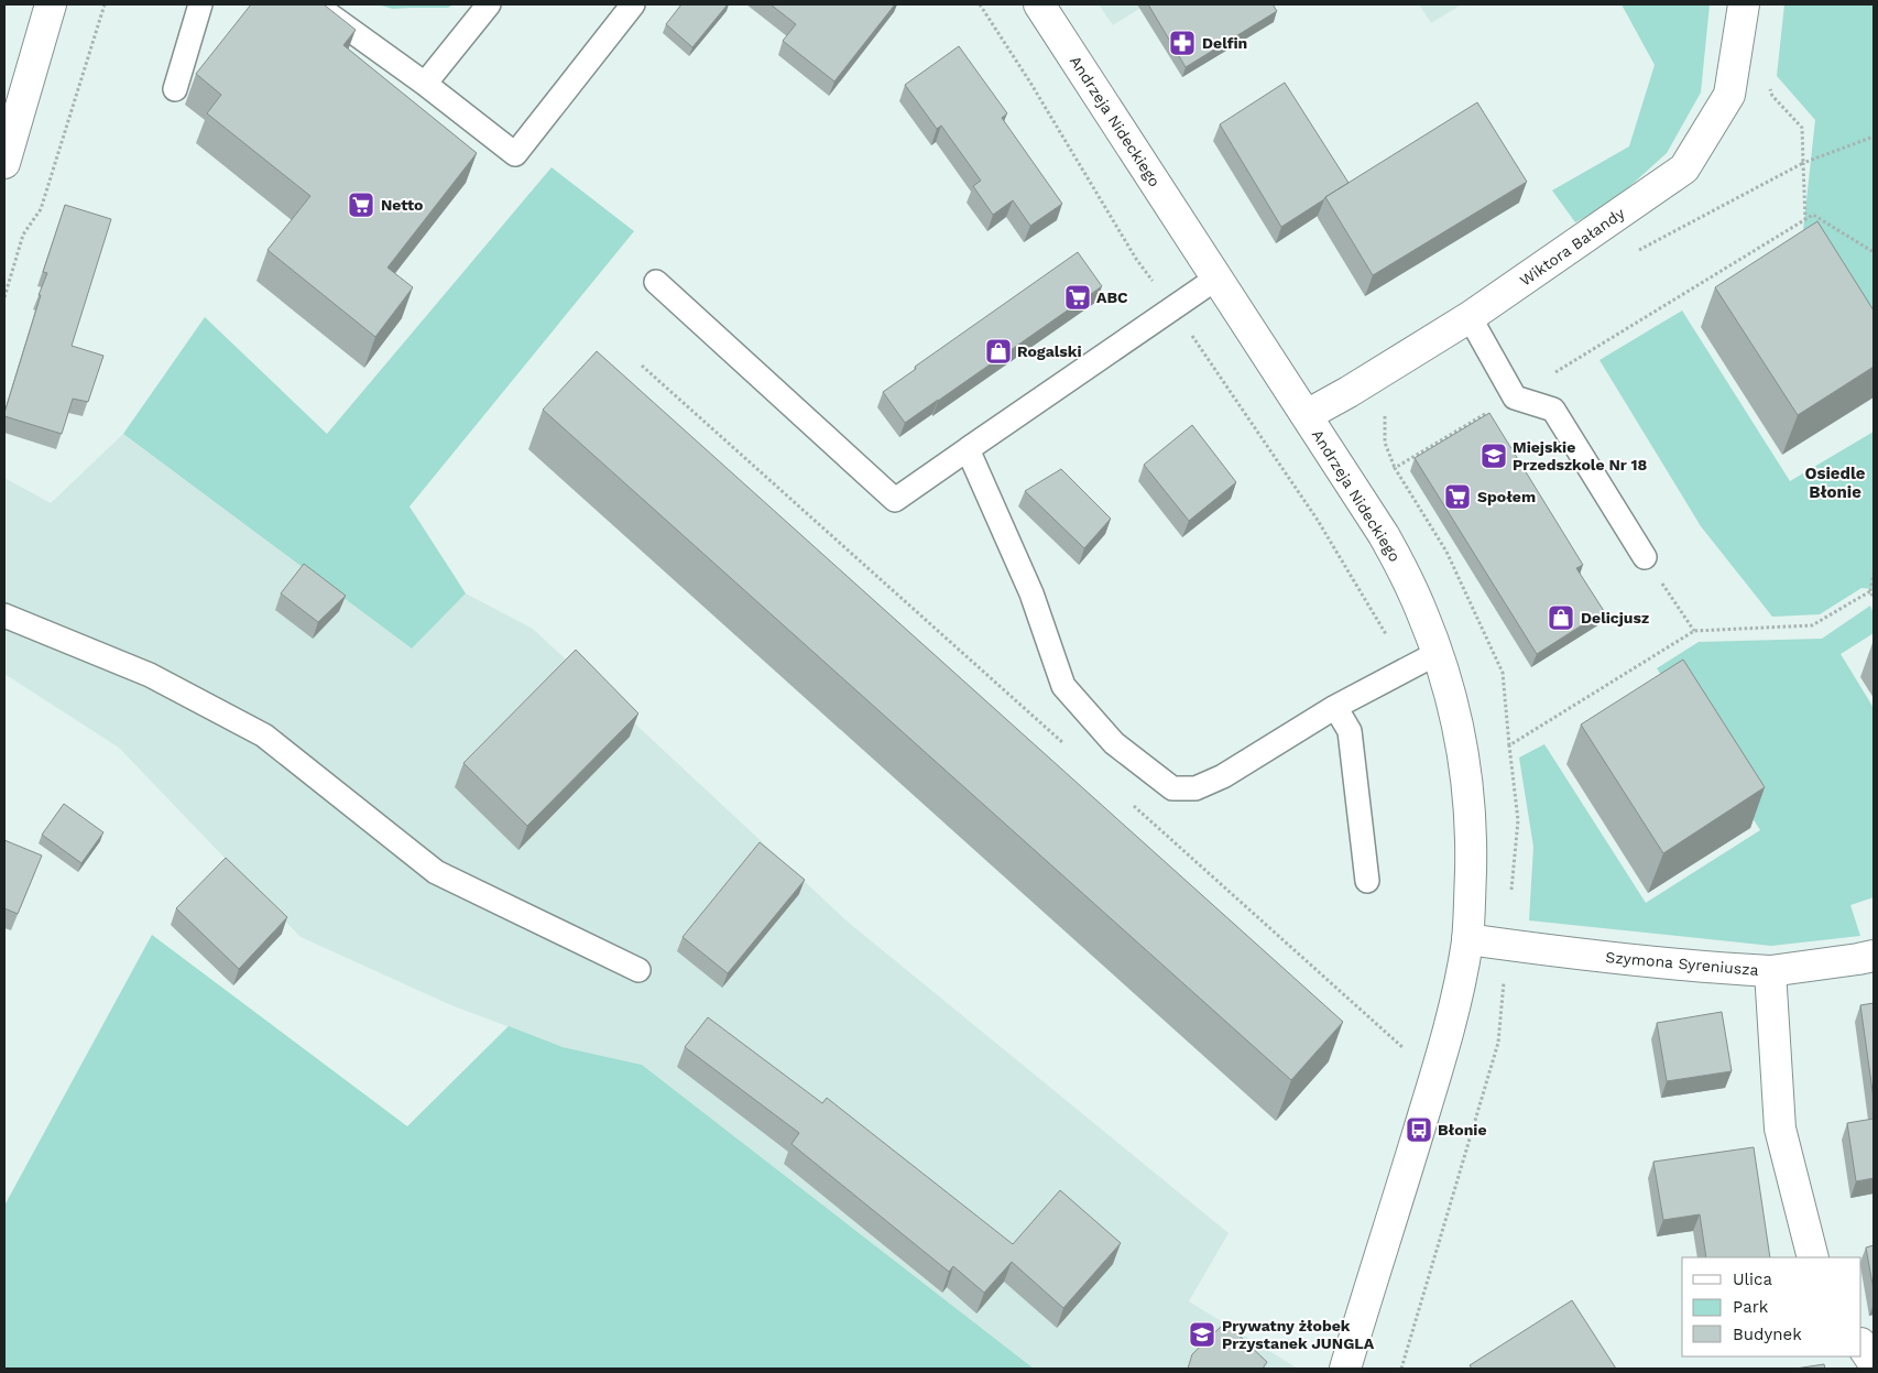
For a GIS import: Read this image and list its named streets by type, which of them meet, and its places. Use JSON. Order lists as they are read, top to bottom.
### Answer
{
  "streets": {
    "street": ["Andrzeja Nideckiego", "Wiktora Bałandy", "Szymona Syreniusza"]
  },
  "crossings": [
    ["Andrzeja Nideckiego", "Wiktora Bałandy"],
    ["Andrzeja Nideckiego", "Szymona Syreniusza"]
  ],
  "districts": ["Osiedle Błonie"],
  "places": {
    "pharmacy": ["Delfin"],
    "supermarket": ["Netto", "ABC", "Społem"],
    "shop": ["Rogalski", "Delicjusz"],
    "school or university": ["Miejskie Przedszkole Nr 18", "Prywatny żłobek Przystanek JUNGLA"],
    "bus stop": ["Błonie"]
  },
  "legend": ["Ulica", "Park", "Budynek"]
}
